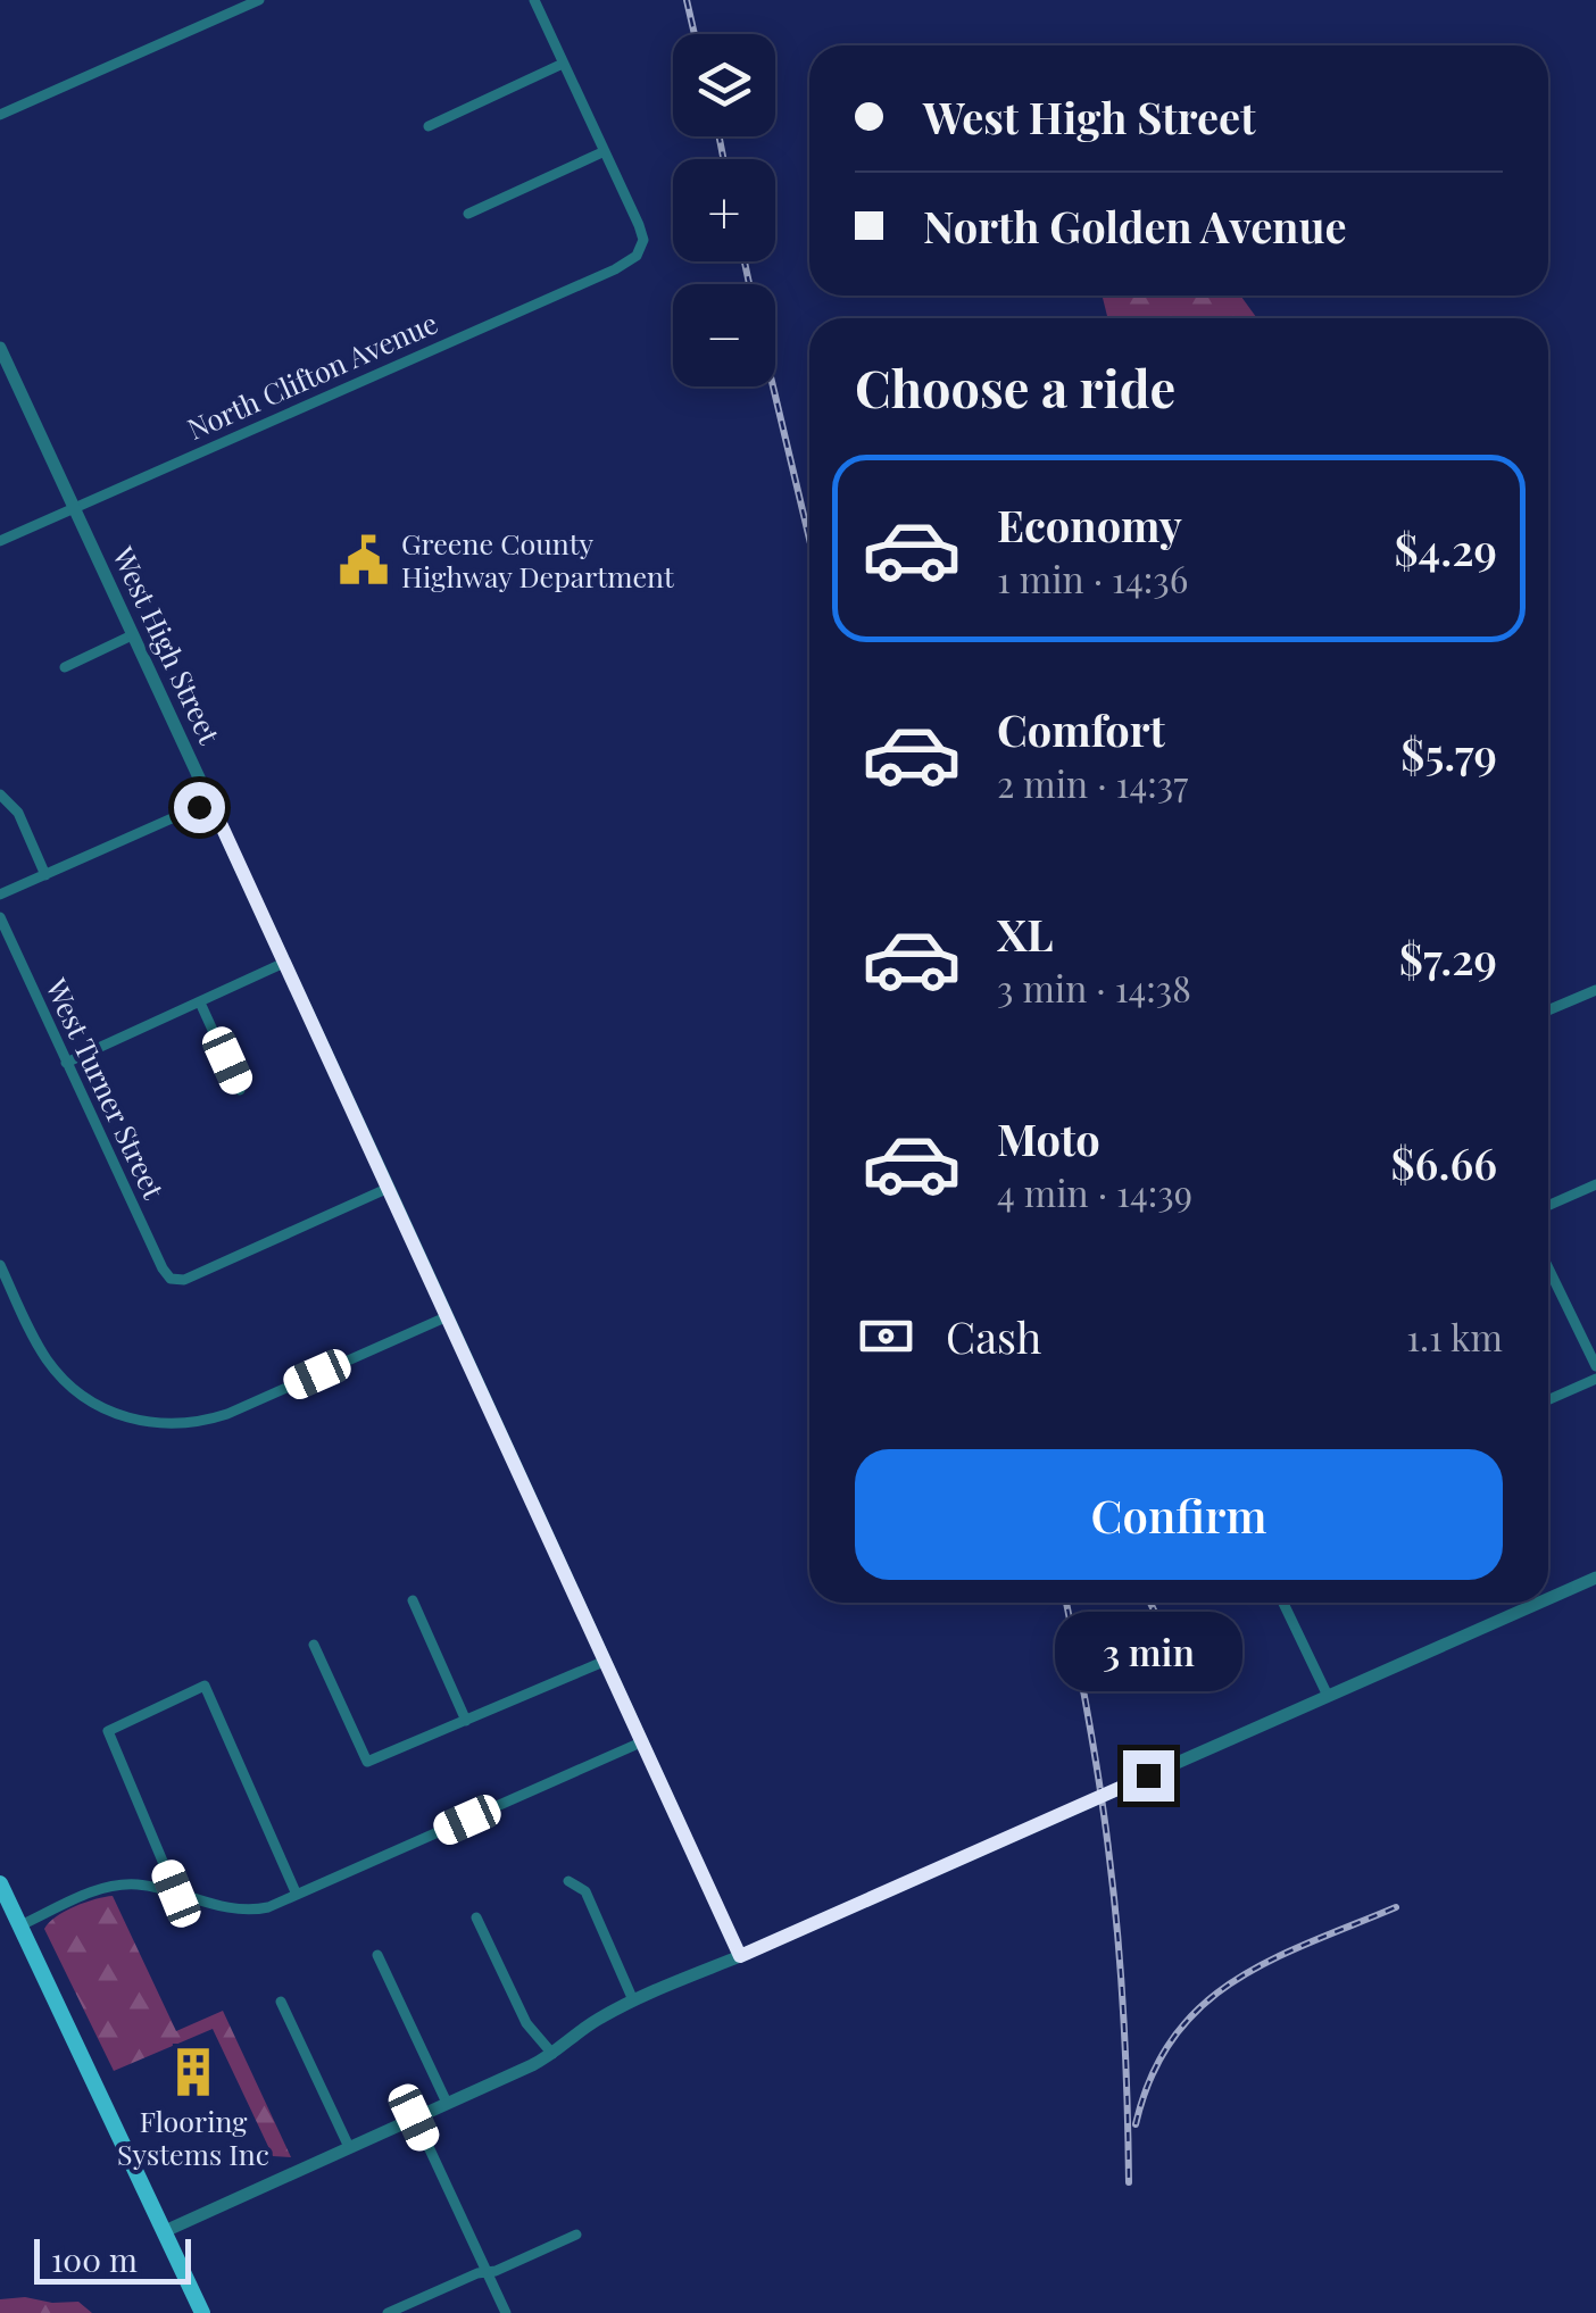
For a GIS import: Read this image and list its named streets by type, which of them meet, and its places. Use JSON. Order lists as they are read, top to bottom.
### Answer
{
  "streets": {
    "street": ["North Clifton Avenue", "West High Street", "West Turner Street"]
  },
  "crossings": [
    ["North Clifton Avenue", "West High Street"],
    ["West High Street", "West Turner Street"]
  ],
  "places": {
    "public building": ["Greene County Highway Department"],
    "building": ["Flooring Systems Inc"]
  },
  "scale_bar": "100 m",
  "page": {
    "map_buttons": ["+", "−"],
    "banner": ["West High Street", "North Golden Avenue"],
    "heading": "Choose a ride",
    "list": [
      {
        "name": "Economy",
        "note": "1 min · 14:36",
        "value": "$4.29"
      },
      {
        "name": "Comfort",
        "note": "2 min · 14:37",
        "value": "$5.79"
      },
      {
        "name": "XL",
        "note": "3 min · 14:38",
        "value": "$7.29"
      },
      {
        "name": "Moto",
        "note": "4 min · 14:39",
        "value": "$6.66"
      }
    ],
    "pay": ["Cash", "1.1 km"],
    "buttons": "Confirm",
    "bubble": "3 min",
    "scale": "100 m"
  }
}
